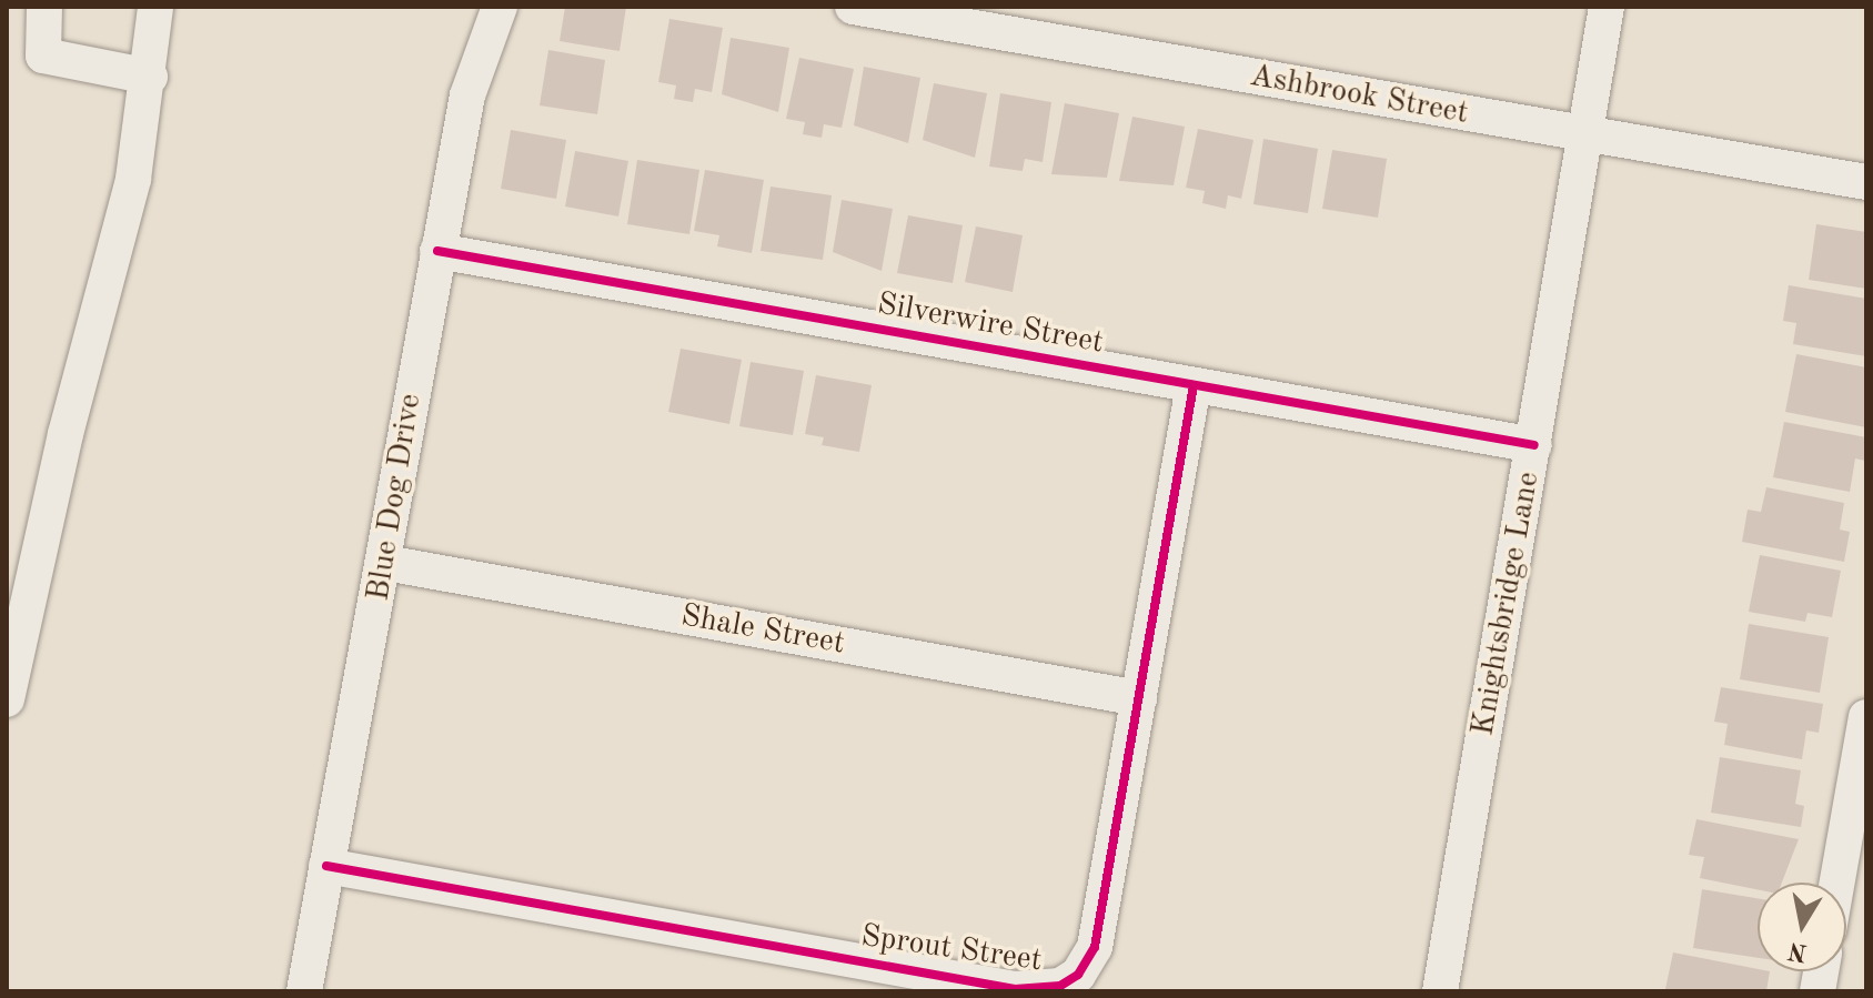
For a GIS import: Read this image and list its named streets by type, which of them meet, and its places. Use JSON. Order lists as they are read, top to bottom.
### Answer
{
  "streets": {
    "street": [
      "Ashbrook Street",
      "Silverwire Street",
      "Blue Dog Drive",
      "Knightsbridge Lane",
      "Shale Street",
      "Sprout Street"
    ]
  },
  "crossings": [
    ["Ashbrook Street", "Knightsbridge Lane"],
    ["Silverwire Street", "Blue Dog Drive"],
    ["Silverwire Street", "Knightsbridge Lane"],
    ["Silverwire Street", "Sprout Street"],
    ["Blue Dog Drive", "Shale Street"],
    ["Blue Dog Drive", "Sprout Street"],
    ["Shale Street", "Sprout Street"]
  ],
  "north": "bottom"
}
